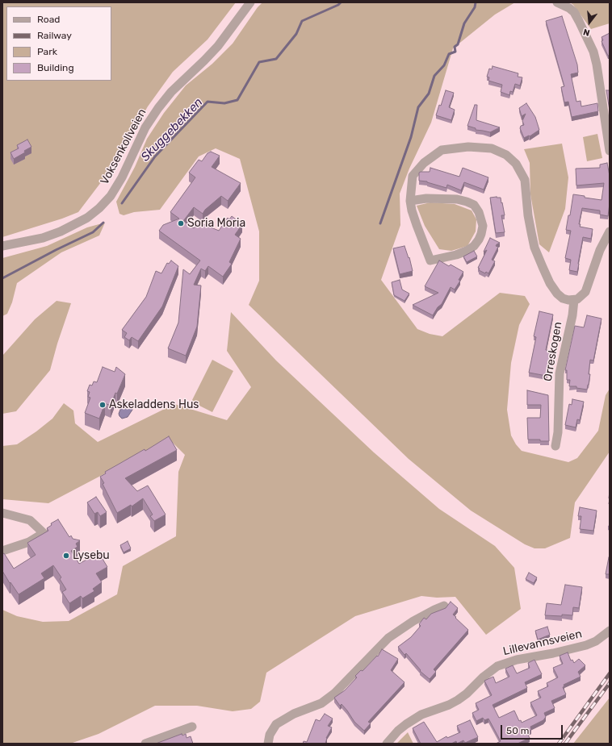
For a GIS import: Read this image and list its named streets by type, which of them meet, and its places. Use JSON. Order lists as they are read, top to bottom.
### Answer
{
  "streets": {
    "street": ["Voksenkollveien", "Orreskogen", "Lillevannsveien"]
  },
  "water": ["Skuggebekken"],
  "places": ["Soria Moria", "Askeladdens Hus", "Lysebu"],
  "legend": [
    "Road",
    "Railway",
    "Park",
    "Building"
  ],
  "scale_bar": "50 m",
  "north": "bottom"
}
